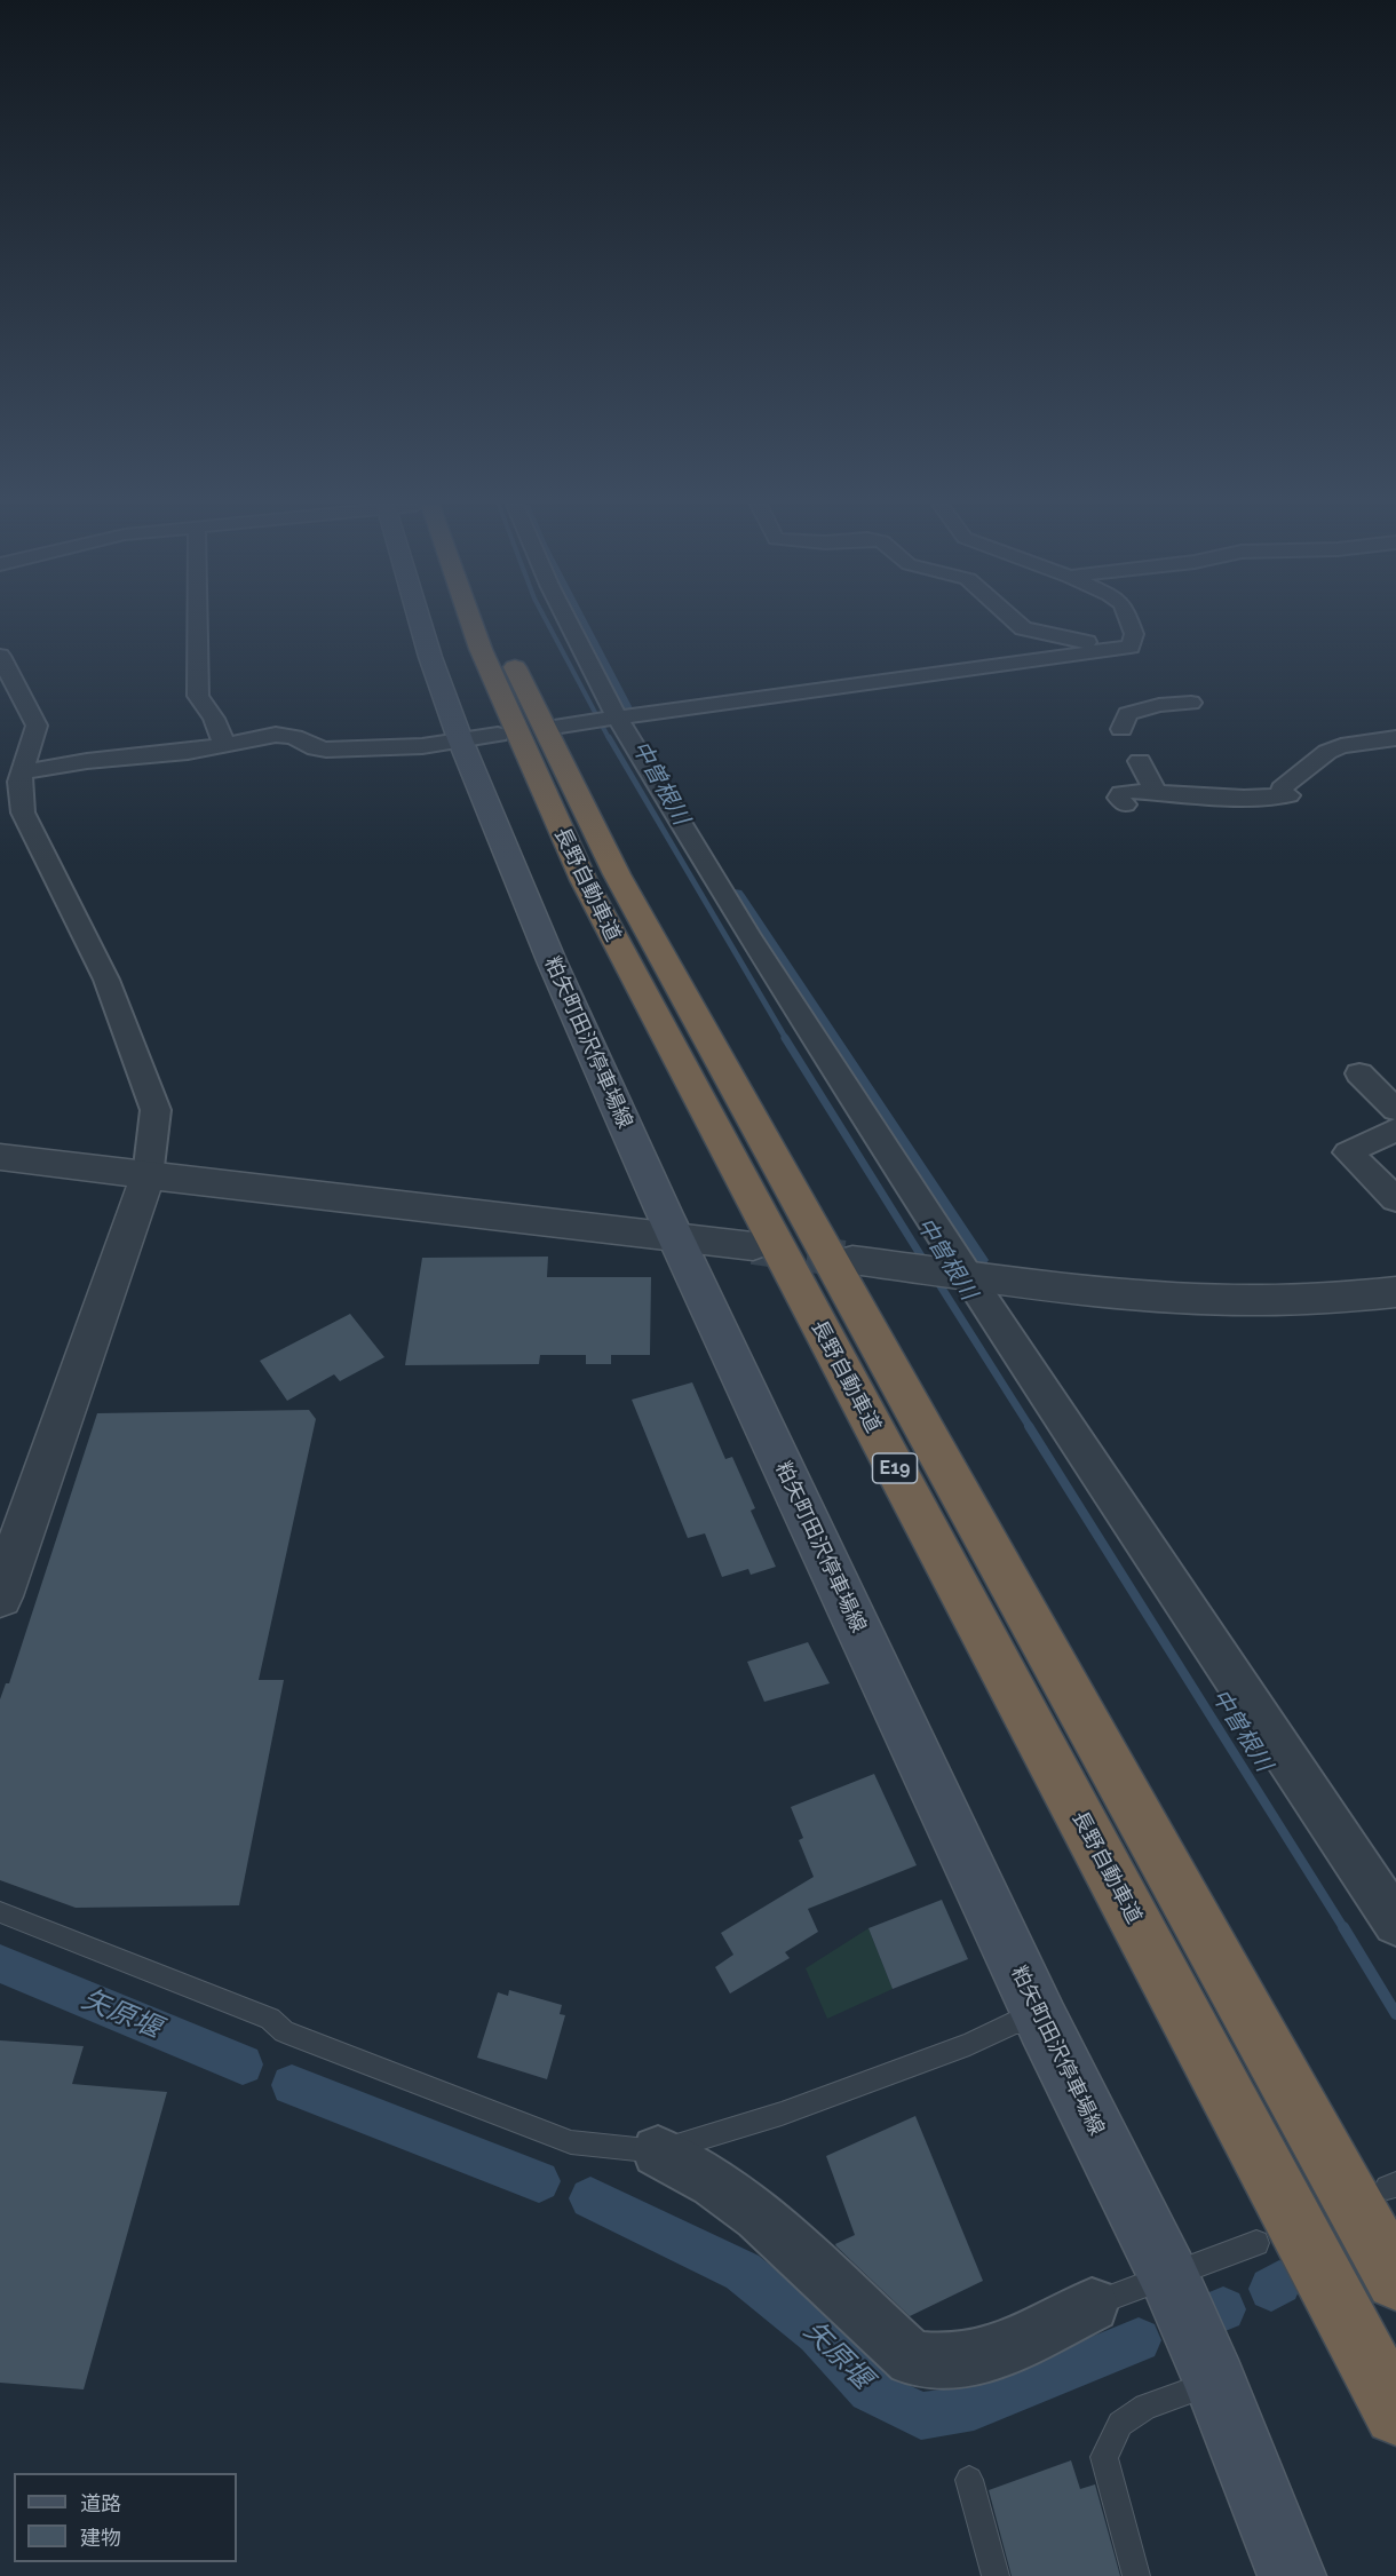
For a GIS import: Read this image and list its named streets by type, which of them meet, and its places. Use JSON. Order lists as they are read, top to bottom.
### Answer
{
  "streets": {
    "highway": ["長野自動車道", "E19"],
    "main road": ["粕矢町田沢停車場線"]
  },
  "water": ["中曽根川", "矢原堰"],
  "legend": ["道路", "建物"]
}
